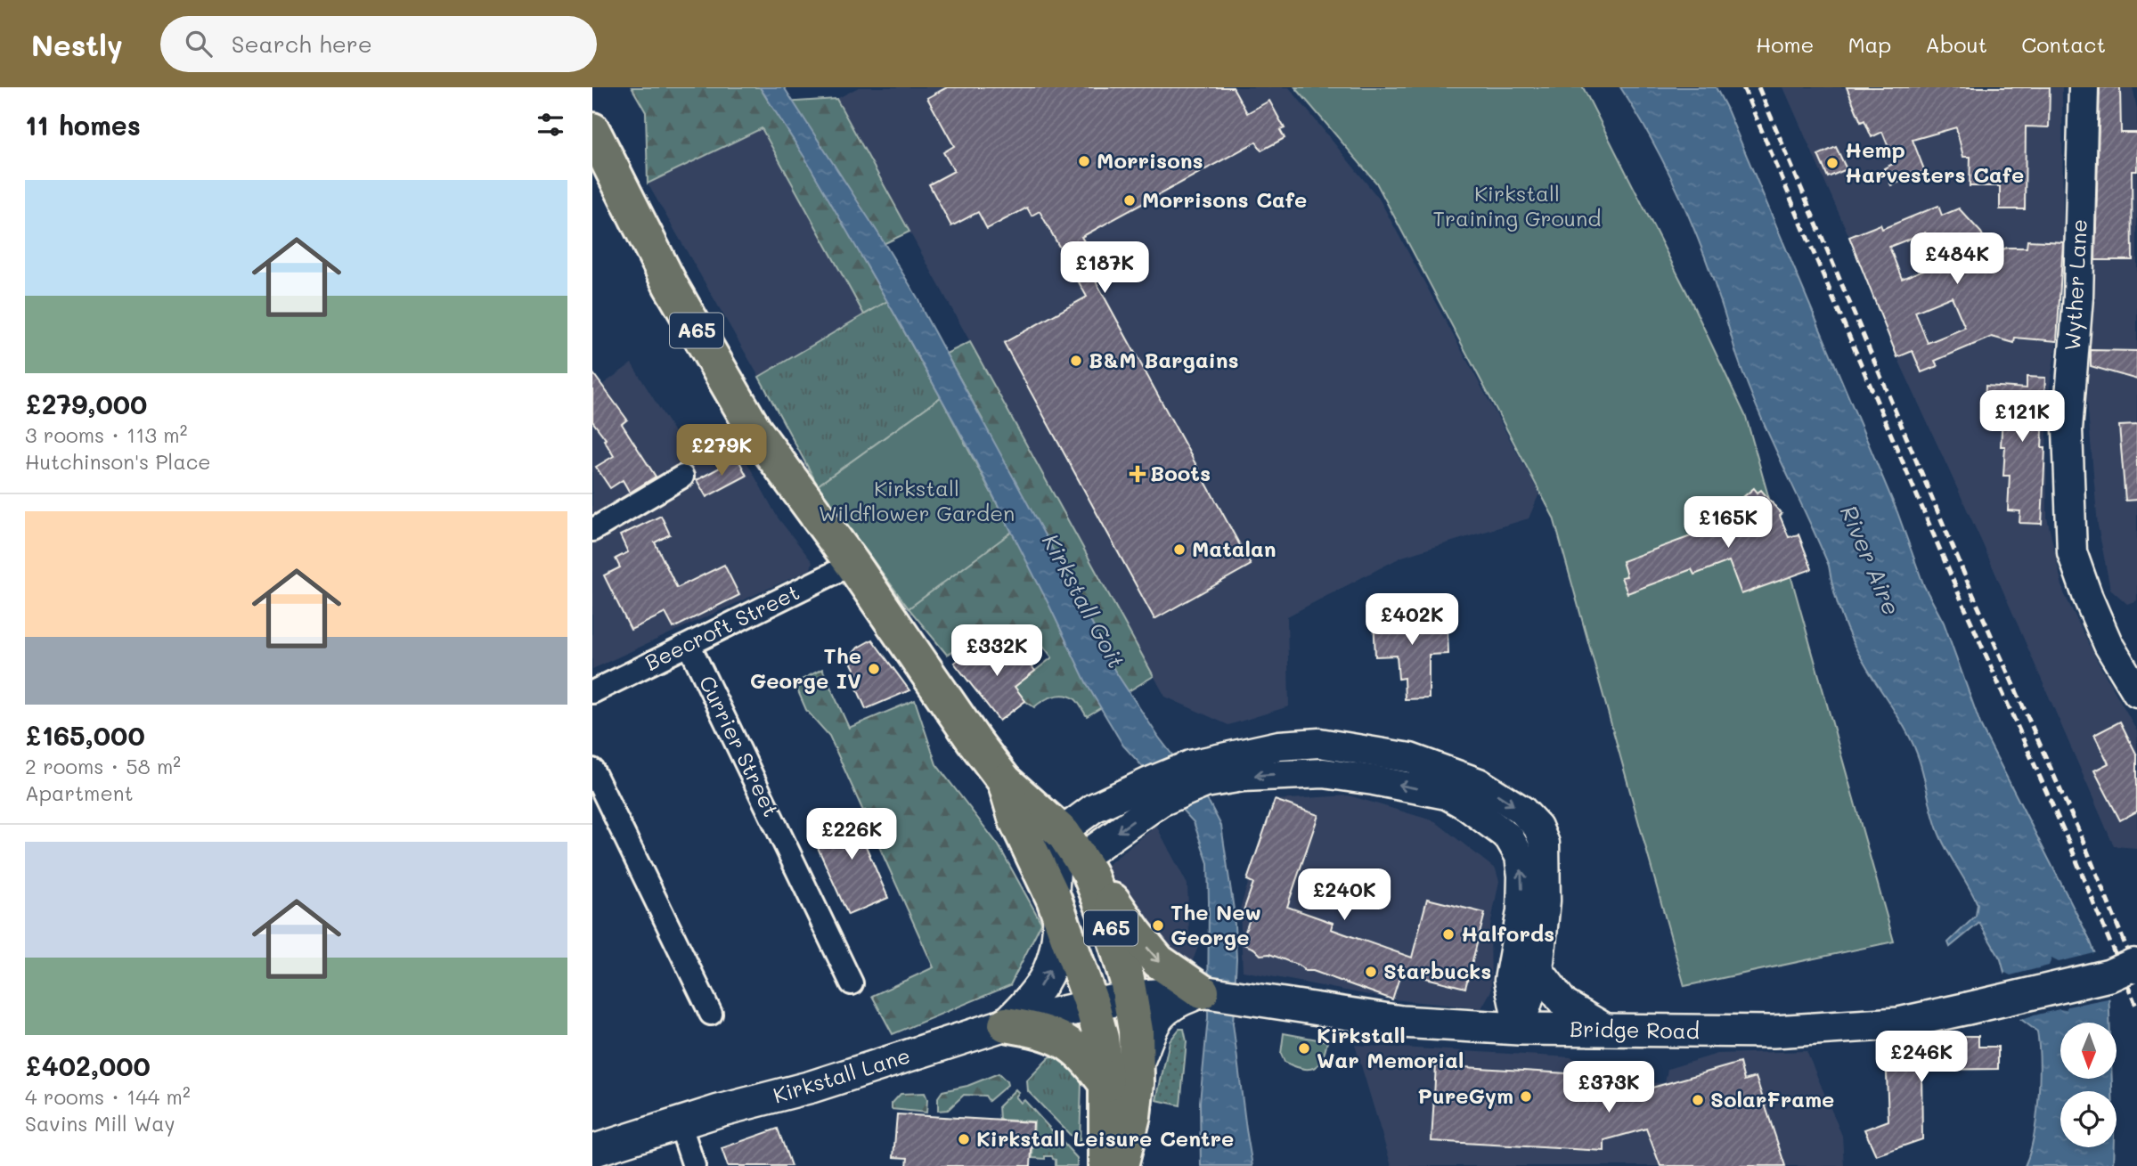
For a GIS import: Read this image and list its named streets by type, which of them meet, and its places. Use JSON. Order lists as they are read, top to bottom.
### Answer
{
  "streets": {
    "main road": ["A65", "Bridge Road", "Kirkstall Lane"],
    "street": ["Wyther Lane", "Beecroft Street", "Currier Street"]
  },
  "crossings": [
    ["A65", "Beecroft Street"],
    ["A65", "Bridge Road"],
    ["A65", "Kirkstall Lane"],
    ["Beecroft Street", "Currier Street"],
    ["Bridge Road", "Kirkstall Lane"]
  ],
  "water": ["River Aire", "Kirkstall Goit"],
  "parks": ["Kirkstall Training Ground", "Kirkstall Wildflower Garden"],
  "places": {
    "other": [
      "Morrisons",
      "Hemp Harvesters Cafe",
      "Morrisons Cafe",
      "B&M Bargains",
      "Matalan",
      "The George IV",
      "The New George",
      "Halfords",
      "Starbucks",
      "Kirkstall War Memorial",
      "PureGym",
      "SolarFrame",
      "Kirkstall Leisure Centre"
    ],
    "health": ["Boots"]
  },
  "north": "bottom",
  "page": {
    "header": "Nestly",
    "search": "Search here",
    "nav": [
      "Home",
      "Map",
      "About",
      "Contact"
    ],
    "heading": "11 homes",
    "list": [
      {
        "name": "£279,000",
        "note": "3 rooms · 113 m² · Hutchinson's Place"
      },
      {
        "name": "£165,000",
        "note": "2 rooms · 58 m² · Apartment"
      },
      {
        "name": "£402,000",
        "note": "4 rooms · 144 m² · Savins Mill Way"
      }
    ],
    "price": [
      "£484K",
      "£187K",
      "£121K",
      "£279K",
      "£165K",
      "£402K",
      "£332K",
      "£226K",
      "£240K",
      "£246K",
      "£373K"
    ]
  }
}
